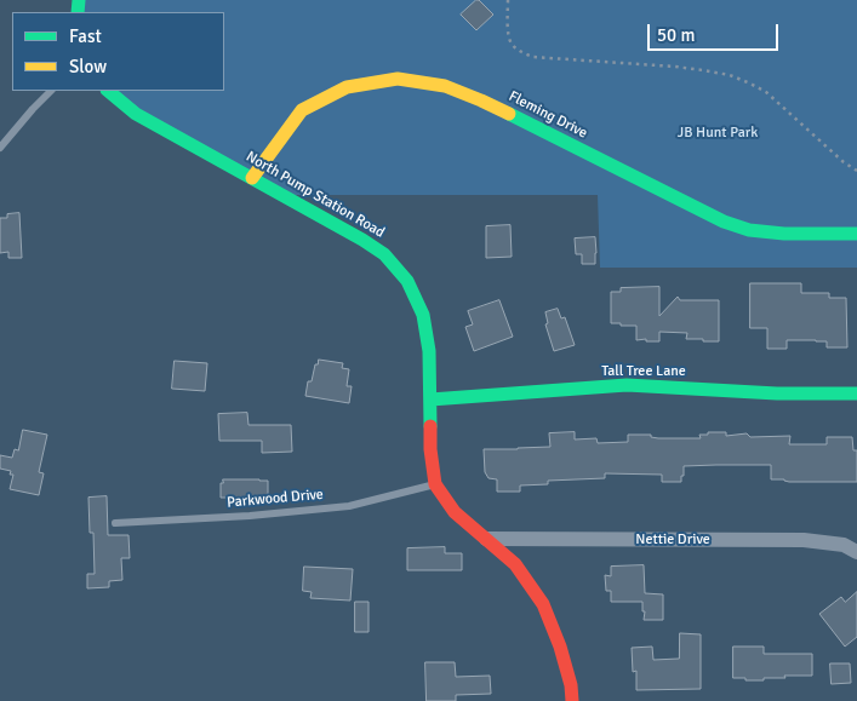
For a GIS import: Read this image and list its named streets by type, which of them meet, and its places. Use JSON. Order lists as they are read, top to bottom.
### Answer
{
  "streets": {
    "street": [
      "Fleming Drive",
      "North Pump Station Road",
      "Tall Tree Lane",
      "Nettie Drive"
    ],
    "lane": ["Parkwood Drive"]
  },
  "crossings": [
    ["Fleming Drive", "North Pump Station Road"],
    ["North Pump Station Road", "Tall Tree Lane"],
    ["North Pump Station Road", "Parkwood Drive"],
    ["North Pump Station Road", "Nettie Drive"]
  ],
  "parks": ["JB Hunt Park"],
  "legend": ["Fast", "Slow"],
  "scale_bar": "50 m"
}
